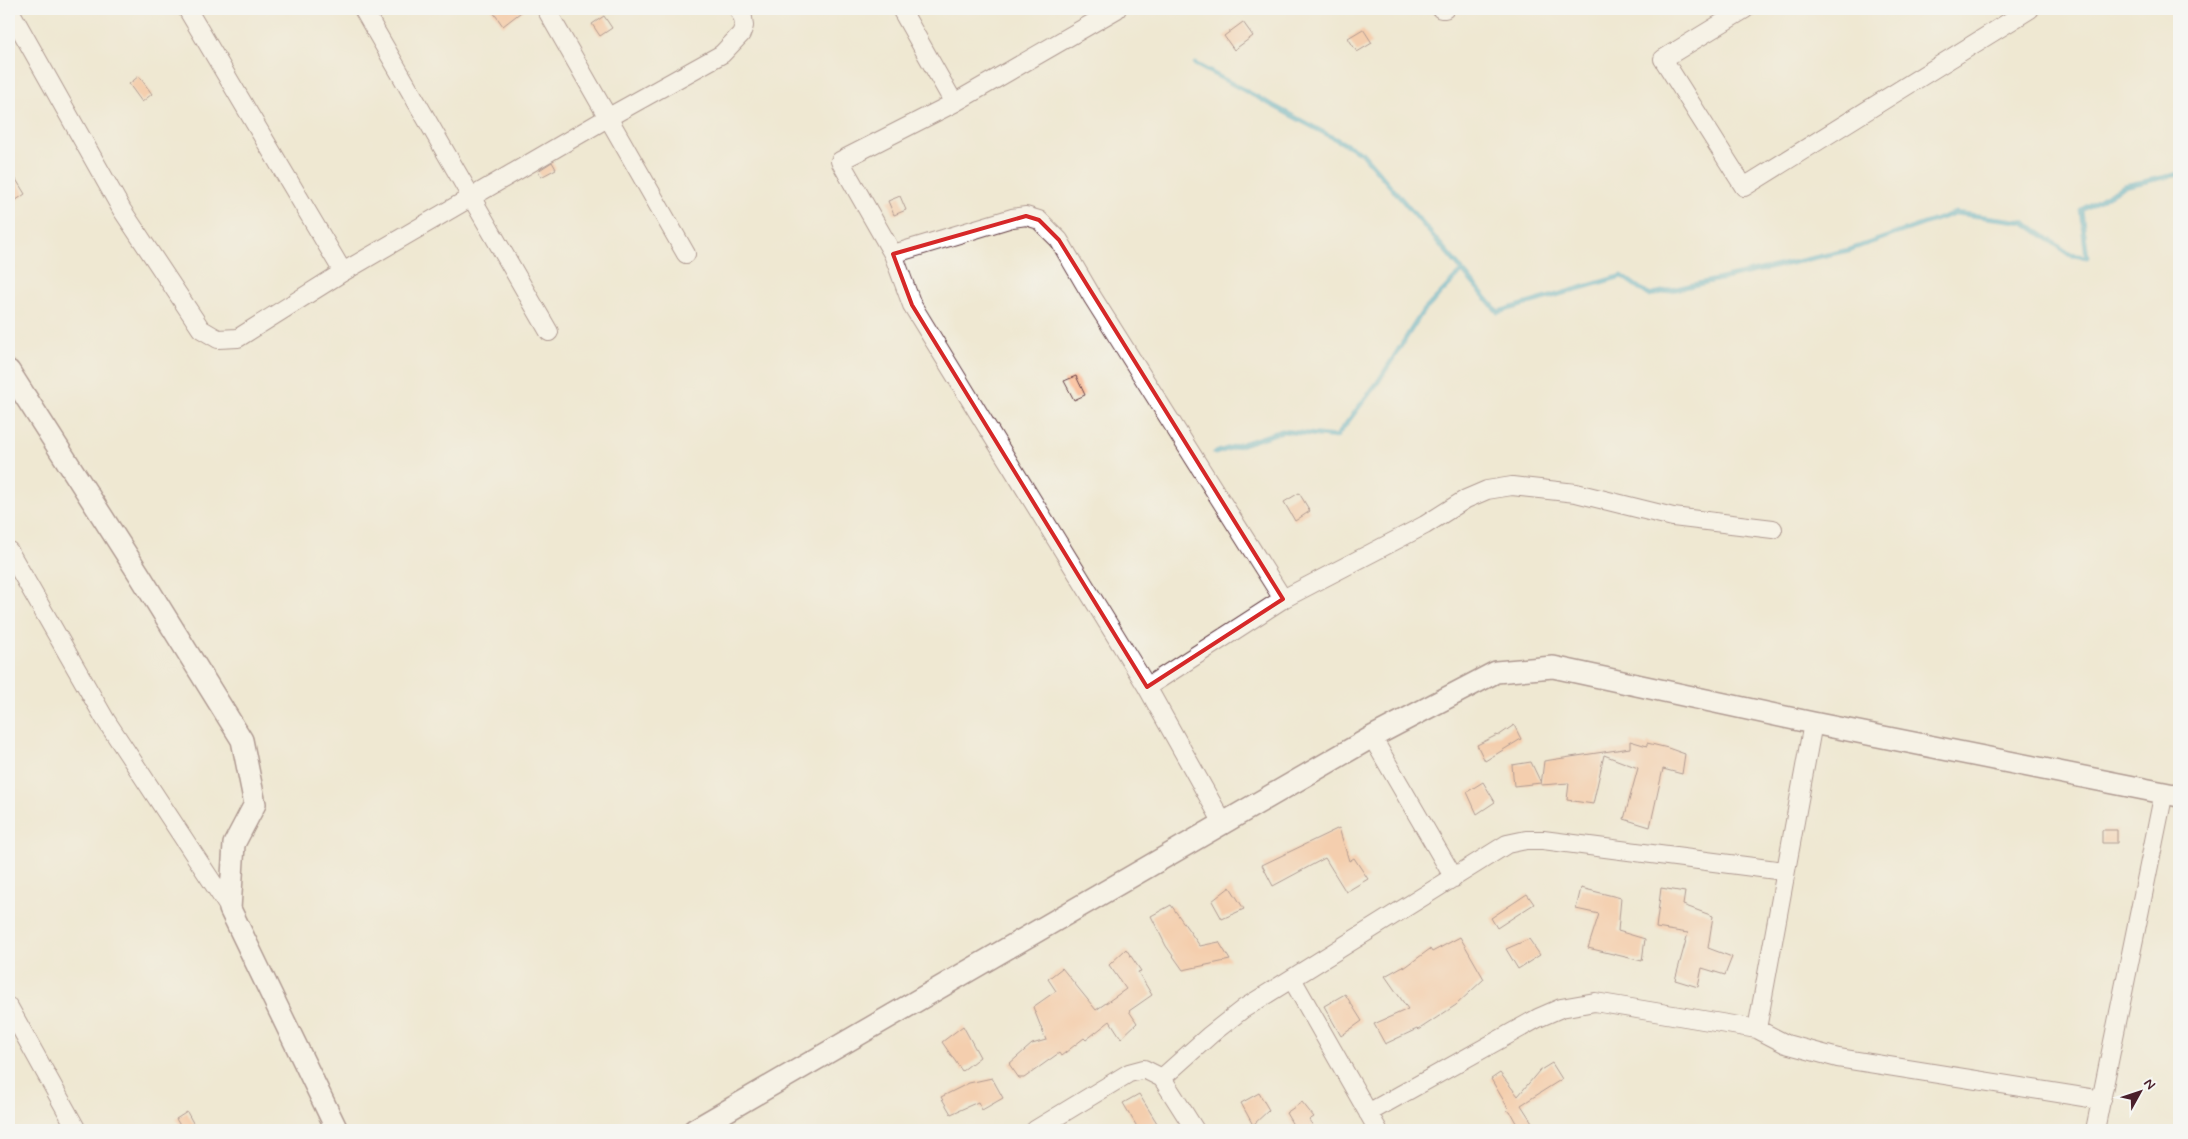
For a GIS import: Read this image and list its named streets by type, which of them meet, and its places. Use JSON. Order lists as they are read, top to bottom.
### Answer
{
  "north": "top right"
}
